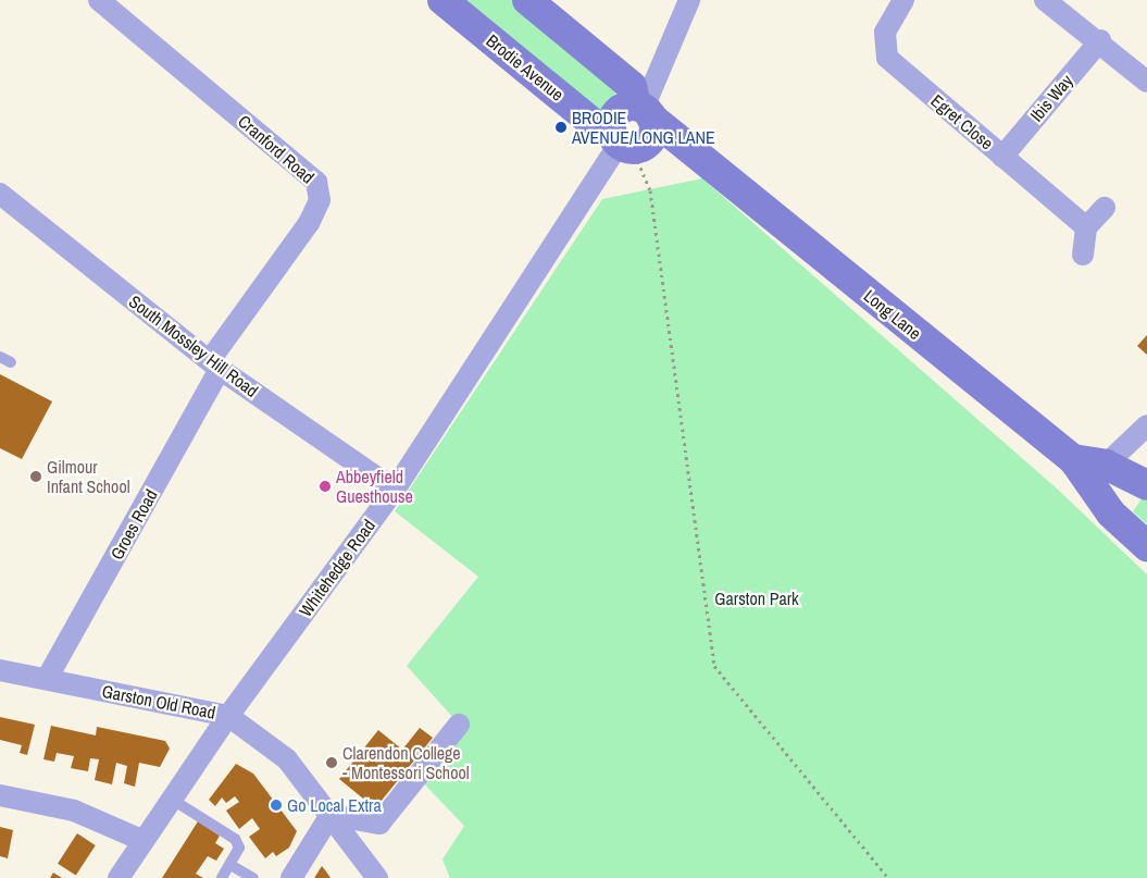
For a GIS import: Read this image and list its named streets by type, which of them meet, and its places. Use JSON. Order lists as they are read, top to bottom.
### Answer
{
  "streets": {
    "street": [
      "Brodie Avenue",
      "Ibis Way",
      "Egret Close",
      "Cranford Road",
      "Long Lane",
      "South Mossley Hill Road",
      "Groes Road",
      "Whitehedge Road",
      "Garston Old Road"
    ]
  },
  "crossings": [
    ["Brodie Avenue", "Long Lane"],
    ["Brodie Avenue", "Whitehedge Road"],
    ["Ibis Way", "Egret Close"],
    ["Cranford Road", "South Mossley Hill Road"],
    ["Cranford Road", "Groes Road"],
    ["Long Lane", "Whitehedge Road"],
    ["South Mossley Hill Road", "Groes Road"],
    ["South Mossley Hill Road", "Whitehedge Road"],
    ["Groes Road", "Garston Old Road"],
    ["Whitehedge Road", "Garston Old Road"]
  ],
  "parks": ["Garston Park"],
  "places": [
    "BRODIE AVENUE/LONG LANE",
    "Gilmour Infant School",
    "Abbeyfield Guesthouse",
    "Clarendon College - Montessori School",
    "Go Local Extra"
  ]
}
